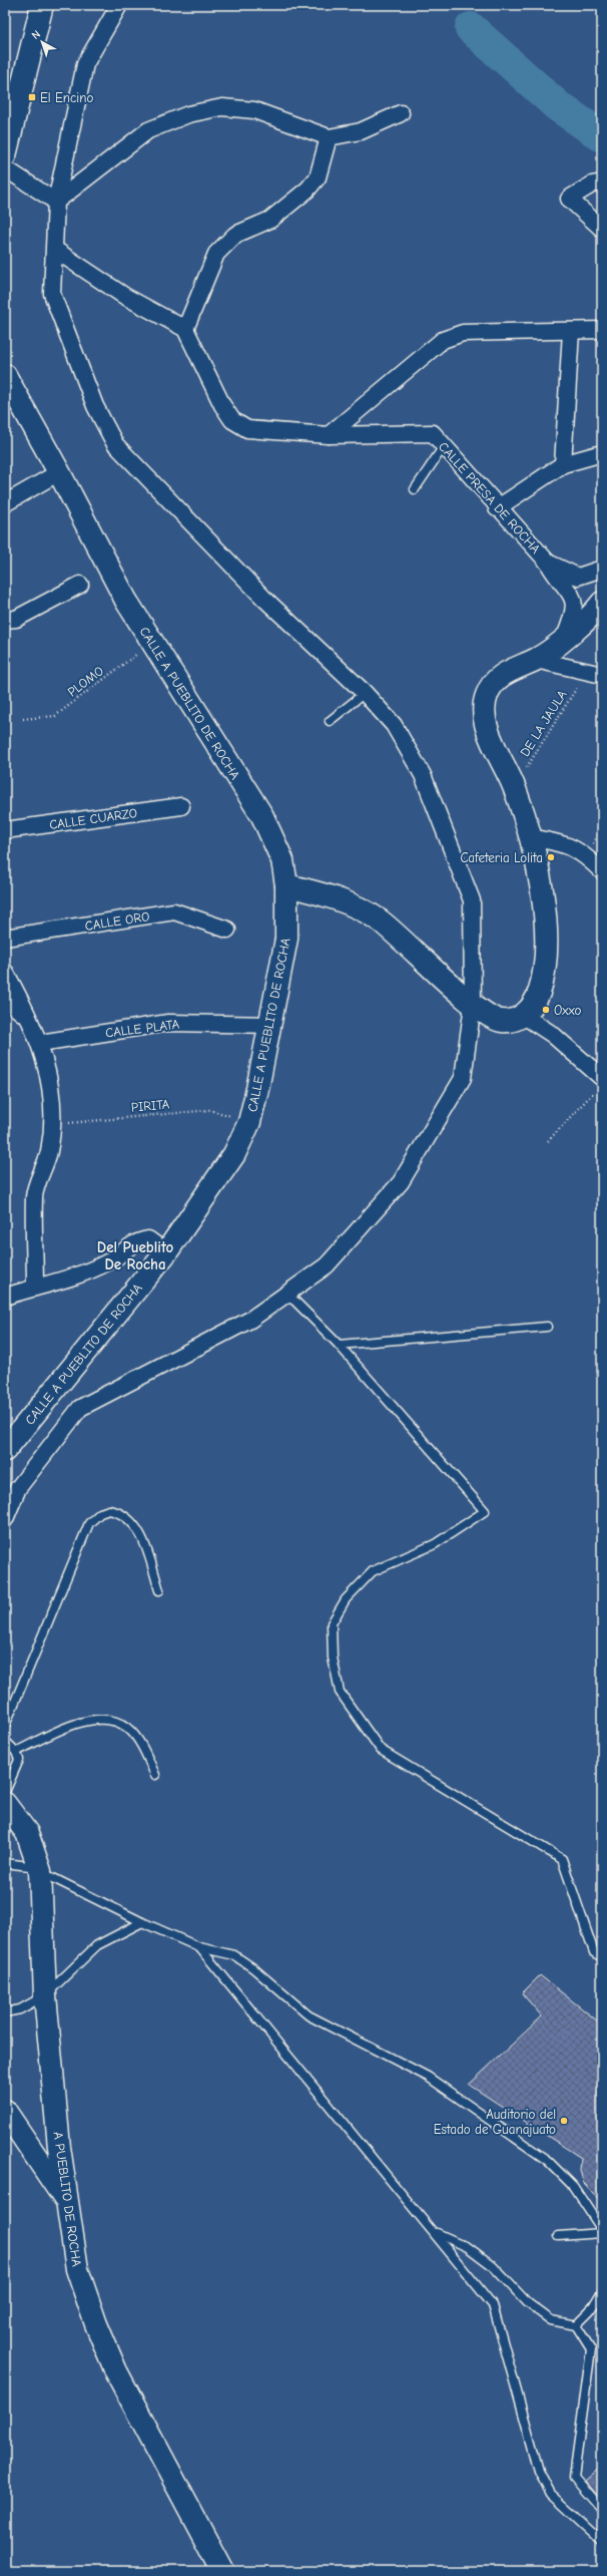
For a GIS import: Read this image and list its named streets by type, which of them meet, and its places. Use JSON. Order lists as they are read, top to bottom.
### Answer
{
  "streets": {
    "street": [
      "CALLE PRESA DE ROCHA",
      "CALLE A PUEBLITO DE ROCHA",
      "CALLE CUARZO",
      "CALLE ORO",
      "CALLE PLATA",
      "A PUEBLITO DE ROCHA"
    ],
    "path": ["PLOMO", "DE LA JAULA", "PIRITA"]
  },
  "crossings": [
    ["PLOMO", "CALLE A PUEBLITO DE ROCHA"],
    ["CALLE A PUEBLITO DE ROCHA", "CALLE PLATA"],
    ["CALLE A PUEBLITO DE ROCHA", "PIRITA"]
  ],
  "districts": ["Del Pueblito De Rocha"],
  "places": {
    "transit": ["El Encino"],
    "other": ["Cafeteria Lolita", "Oxxo", "Auditorio del Estado de Guanajuato"]
  },
  "north": "top left"
}
